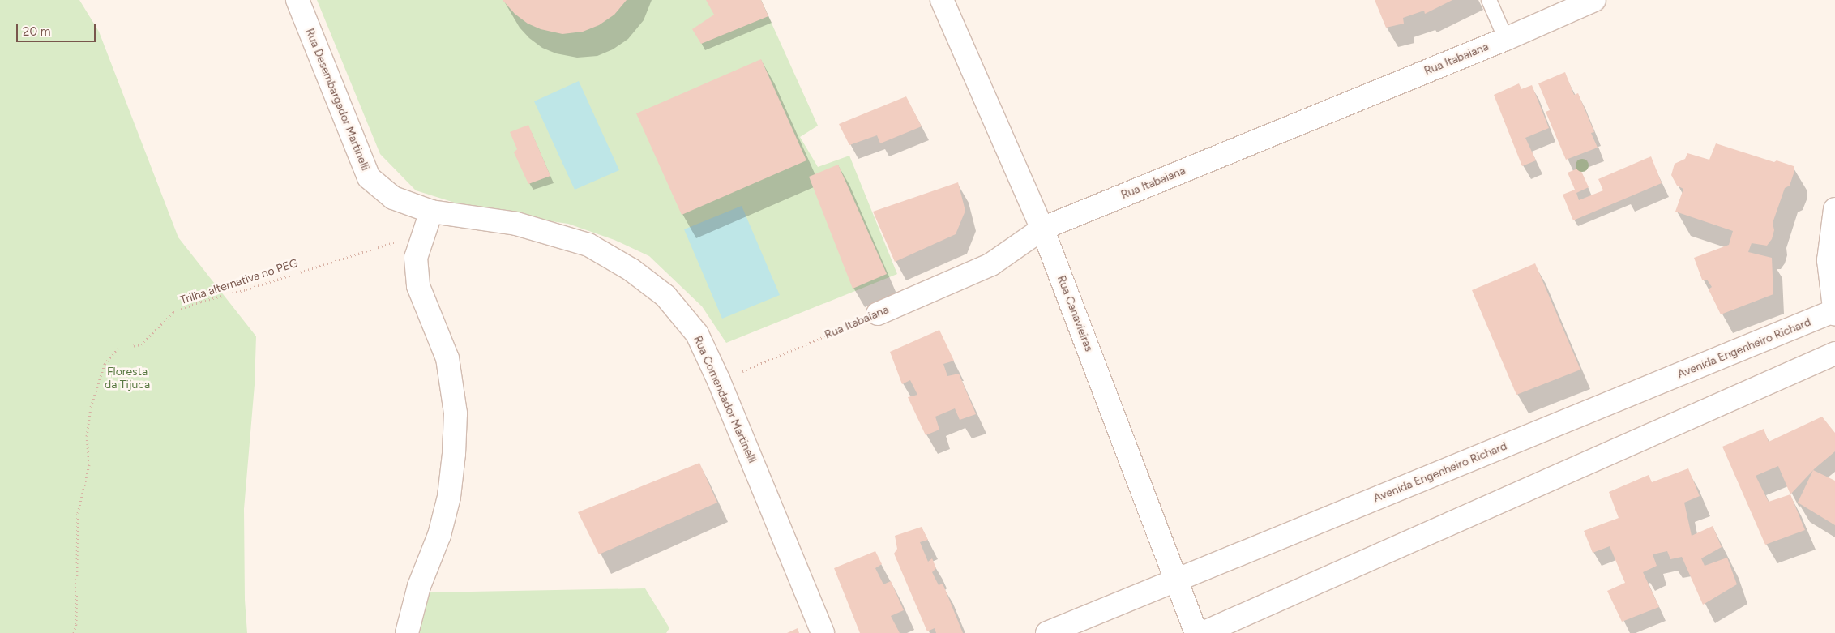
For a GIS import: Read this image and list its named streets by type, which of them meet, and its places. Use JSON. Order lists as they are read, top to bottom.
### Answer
{
  "streets": {
    "street": [
      "Rua Itabaiana",
      "Rua Desembargador Martinelli",
      "Rua Canavieiras",
      "Avenida Engenheiro Richard",
      "Rua Comendador Martinelli"
    ],
    "path": ["Trilha alternativa no PEG"]
  },
  "crossings": [
    ["Rua Itabaiana", "Rua Canavieiras"],
    ["Rua Itabaiana", "Rua Comendador Martinelli"],
    ["Rua Desembargador Martinelli", "Rua Comendador Martinelli"],
    ["Rua Canavieiras", "Avenida Engenheiro Richard"]
  ],
  "parks": ["Floresta da Tijuca"],
  "scale_bar": "20 m"
}
